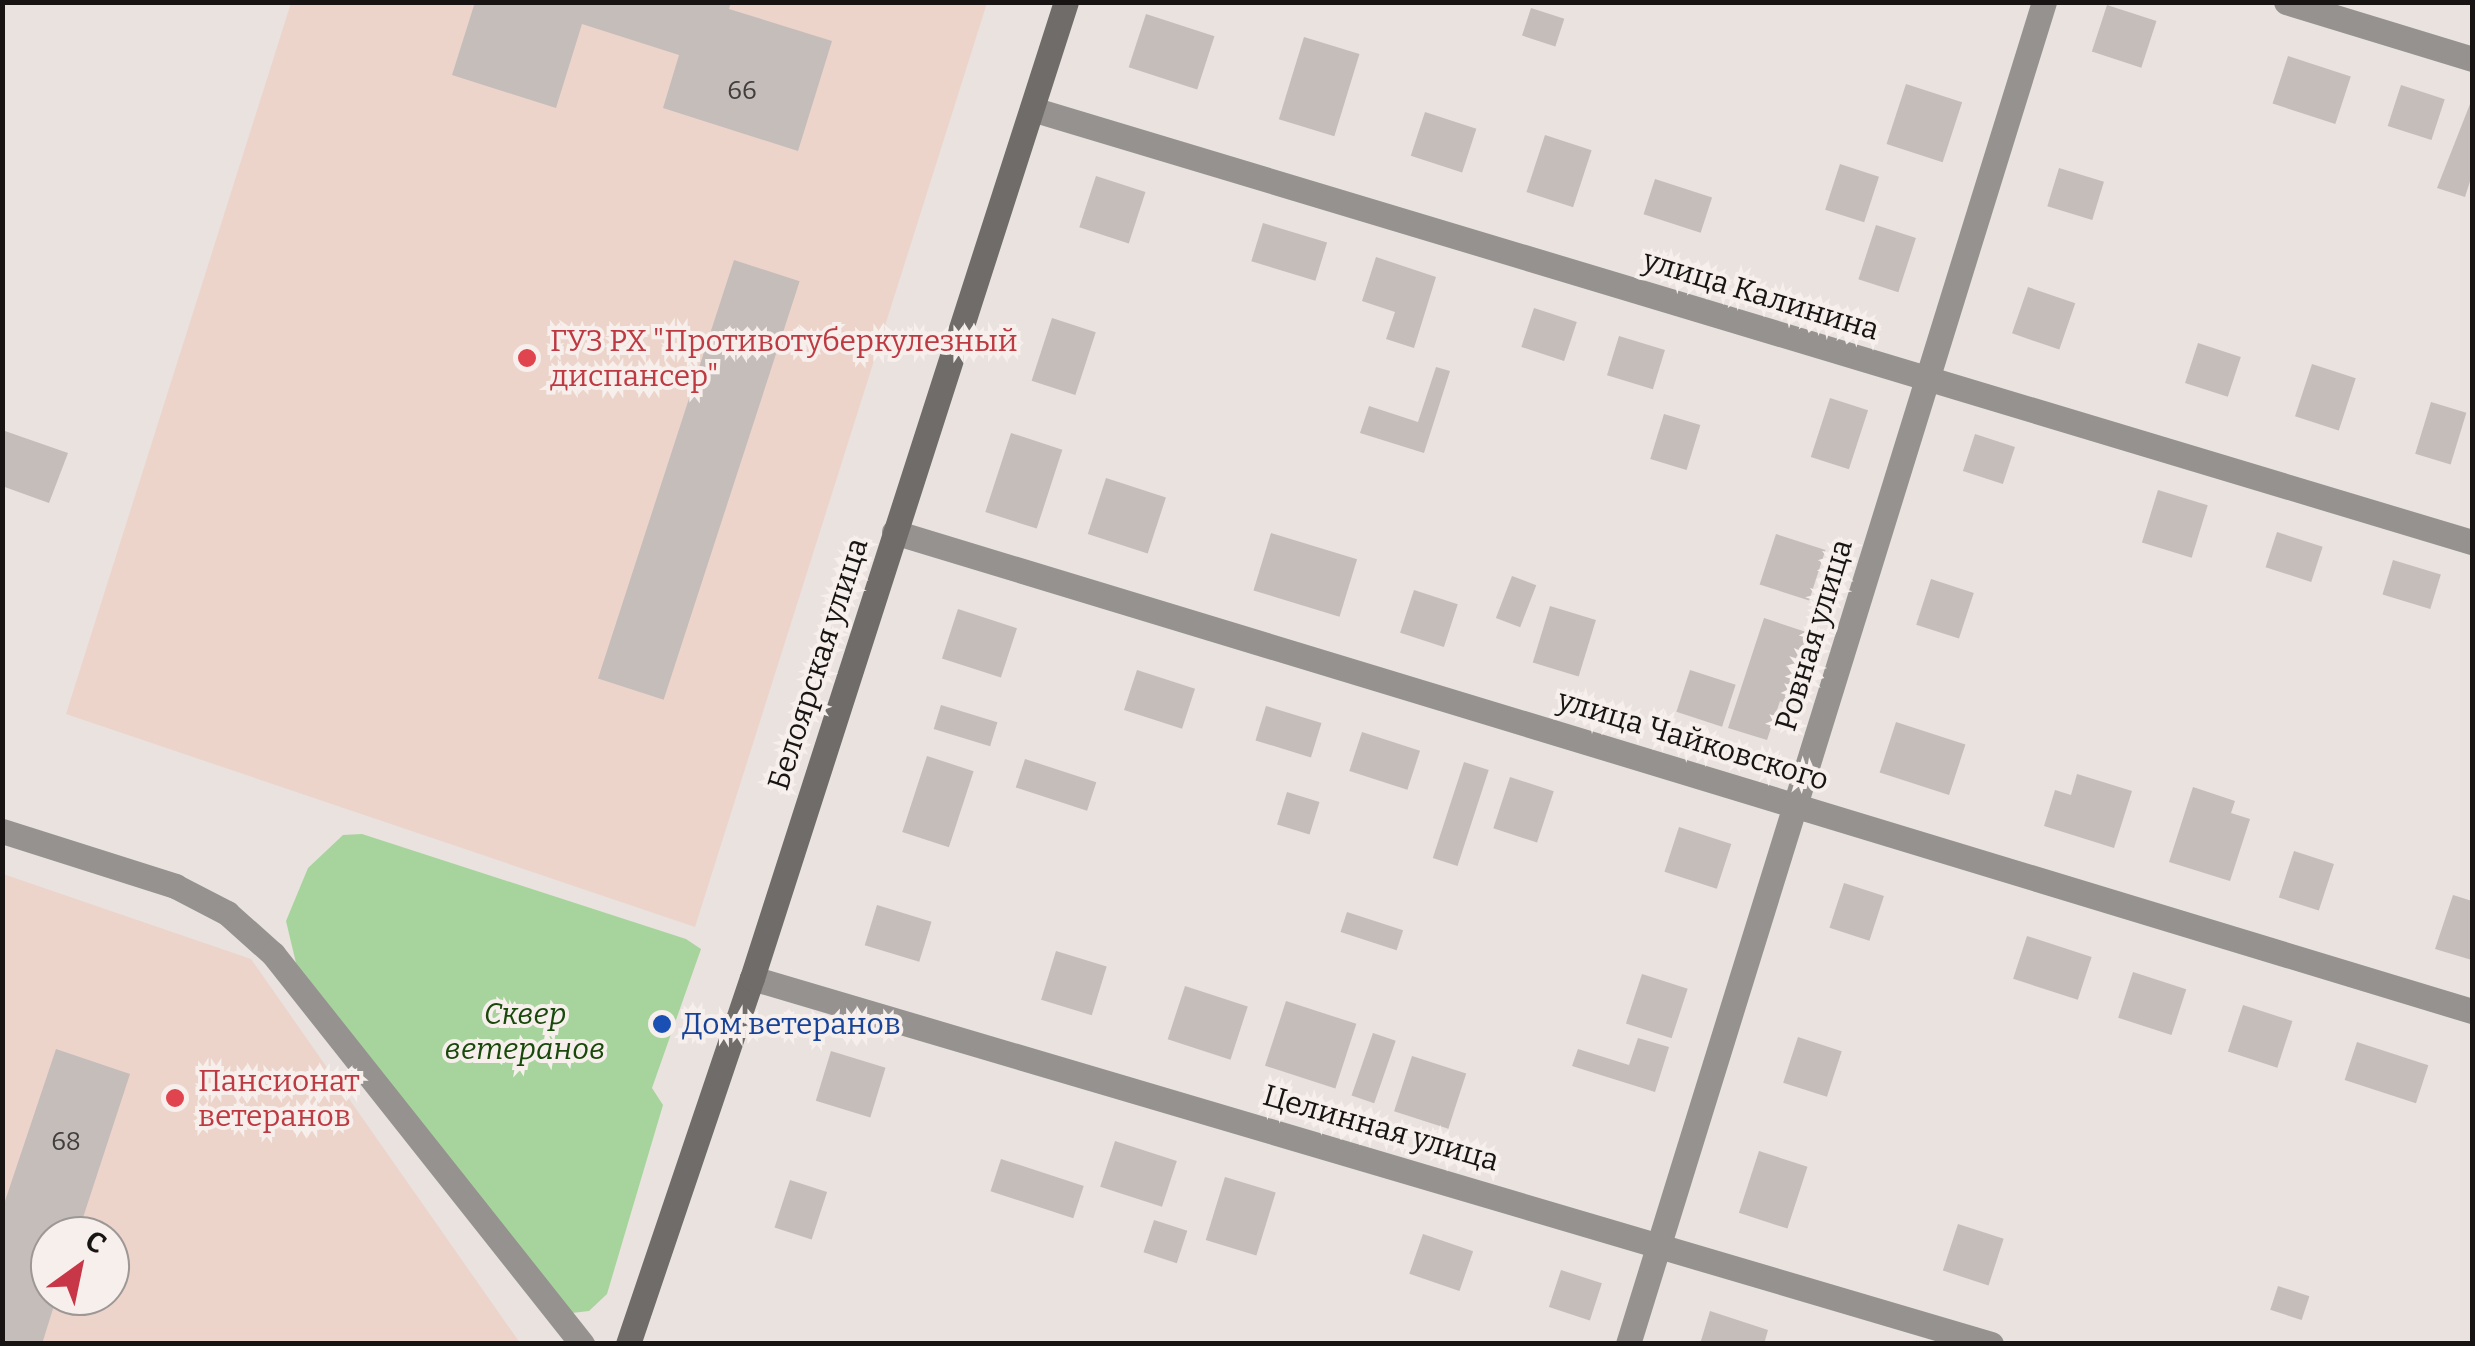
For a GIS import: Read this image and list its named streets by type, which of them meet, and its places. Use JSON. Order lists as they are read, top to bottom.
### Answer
{
  "streets": {
    "street": [
      "улица Калинина",
      "Ровная улица",
      "Белоярская улица",
      "улица Чайковского",
      "Целинная улица"
    ]
  },
  "crossings": [
    ["улица Калинина", "Ровная улица"],
    ["улица Калинина", "Белоярская улица"],
    ["Ровная улица", "улица Чайковского"],
    ["Ровная улица", "Целинная улица"],
    ["Белоярская улица", "улица Чайковского"],
    ["Белоярская улица", "Целинная улица"]
  ],
  "parks": ["Сквер ветеранов"],
  "places": ["ГУЗ РХ \"Противотуберкулезный диспансер\"", "Дом ветеранов", "Пансионат ветеранов"],
  "house_numbers": ["66", "68"],
  "north": "top right"
}
